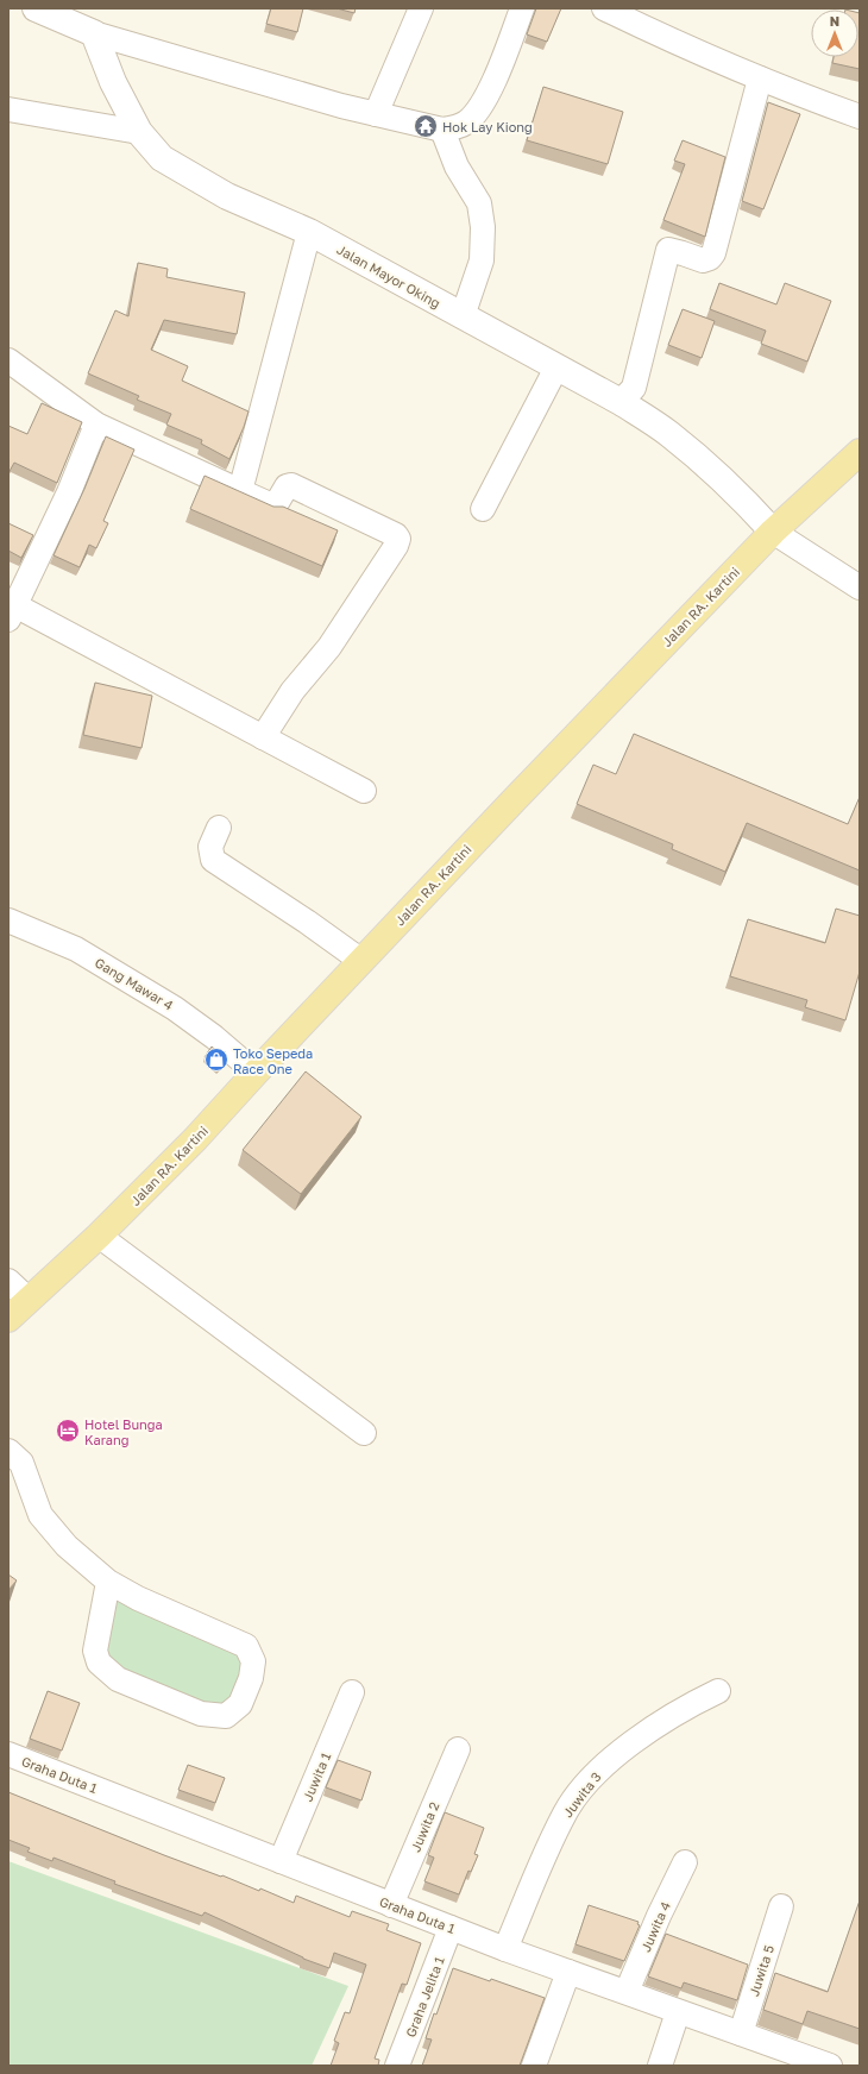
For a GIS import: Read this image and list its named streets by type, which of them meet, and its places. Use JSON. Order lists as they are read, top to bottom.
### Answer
{
  "streets": {
    "main road": ["Jalan RA. Kartini"],
    "street": [
      "Jalan Mayor Oking",
      "Gang Mawar 4",
      "Graha Duta 1",
      "Juwita 1",
      "Juwita 3",
      "Juwita 2",
      "Juwita 4",
      "Juwita 5",
      "Graha Jelita 1"
    ]
  },
  "crossings": [
    ["Jalan Mayor Oking", "Jalan RA. Kartini"],
    ["Jalan RA. Kartini", "Gang Mawar 4"],
    ["Graha Duta 1", "Juwita 1"],
    ["Graha Duta 1", "Juwita 3"],
    ["Graha Duta 1", "Juwita 2"],
    ["Graha Duta 1", "Juwita 4"],
    ["Graha Duta 1", "Juwita 5"],
    ["Graha Duta 1", "Graha Jelita 1"]
  ],
  "places": {
    "temple": ["Hok Lay Kiong"],
    "shop": ["Toko Sepeda Race One"],
    "hotel": ["Hotel Bunga Karang"]
  },
  "north": "top"
}
